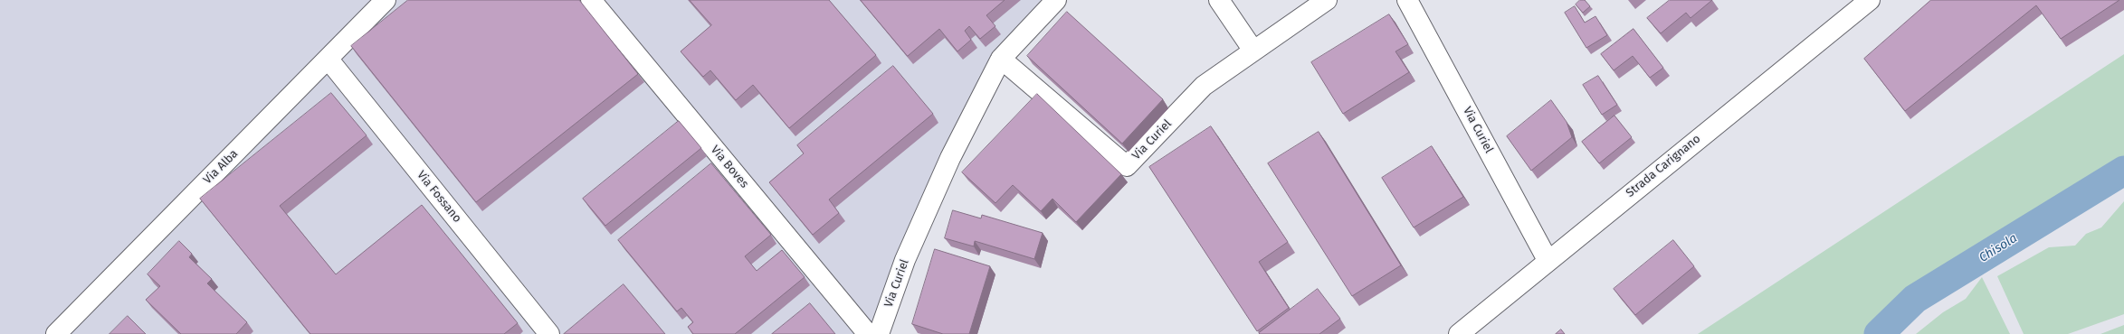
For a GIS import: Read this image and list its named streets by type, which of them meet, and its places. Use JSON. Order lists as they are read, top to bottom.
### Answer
{
  "streets": {
    "street": [
      "Via Curiel",
      "Strada Carignano",
      "Via Alba",
      "Via Boves",
      "Via Fossano"
    ]
  },
  "crossings": [
    ["Via Curiel", "Strada Carignano"],
    ["Via Alba", "Via Fossano"]
  ],
  "water": ["Chisola"]
}
